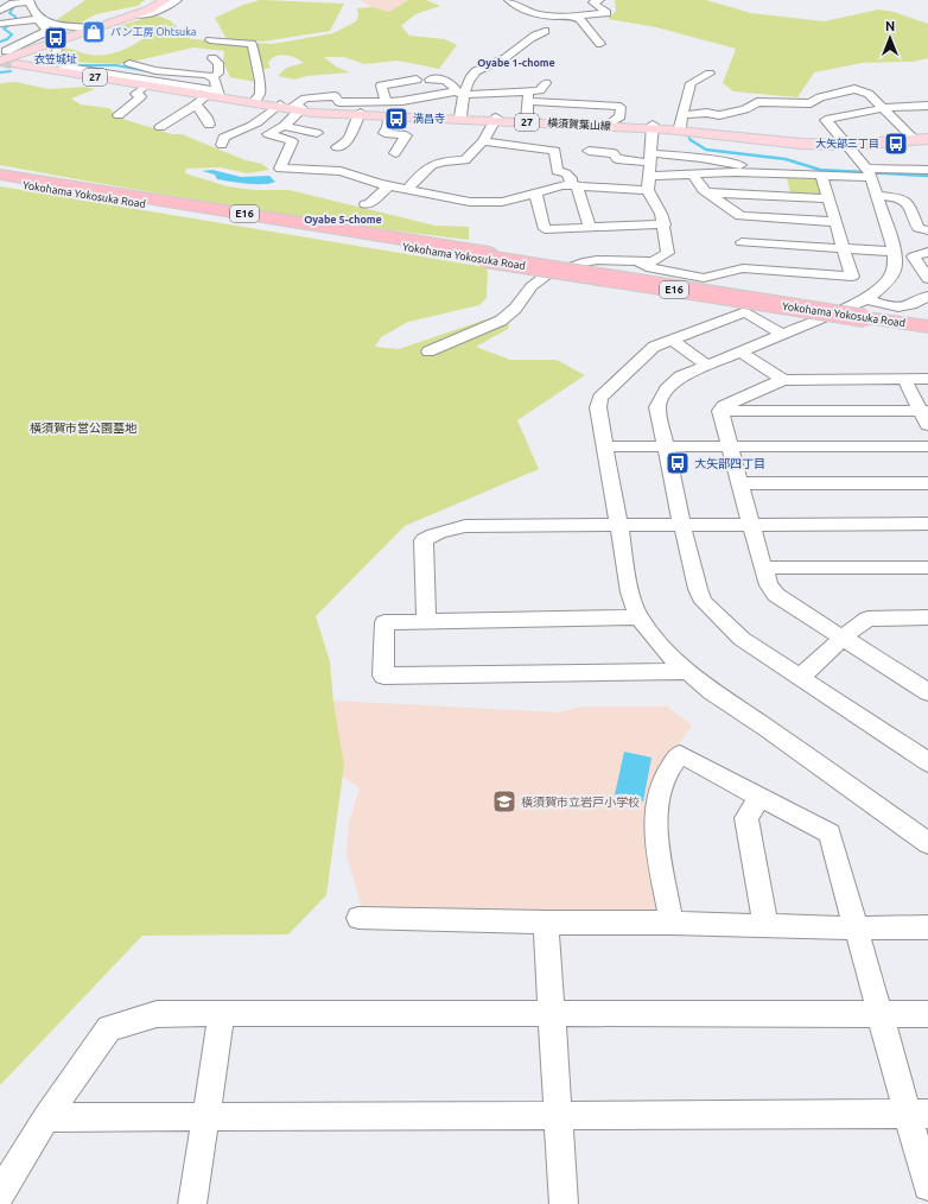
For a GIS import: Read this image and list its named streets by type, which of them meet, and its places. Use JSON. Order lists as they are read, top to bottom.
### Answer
{
  "streets": {
    "highway": ["Yokohama Yokosuka Road", "E16"],
    "main road": ["27", "横須賀葉山線"]
  },
  "districts": ["Oyabe 1-chome", "Oyabe 5-chome"],
  "parks": ["横須賀市営公園墓地"],
  "places": {
    "shop": ["パン工房 Ohtsuka"],
    "bus stop": [
      "衣笠城址",
      "満昌寺",
      "大矢部三丁目",
      "大矢部四丁目"
    ],
    "school or university": ["横須賀市立岩戸小学校"]
  },
  "north": "top"
}
